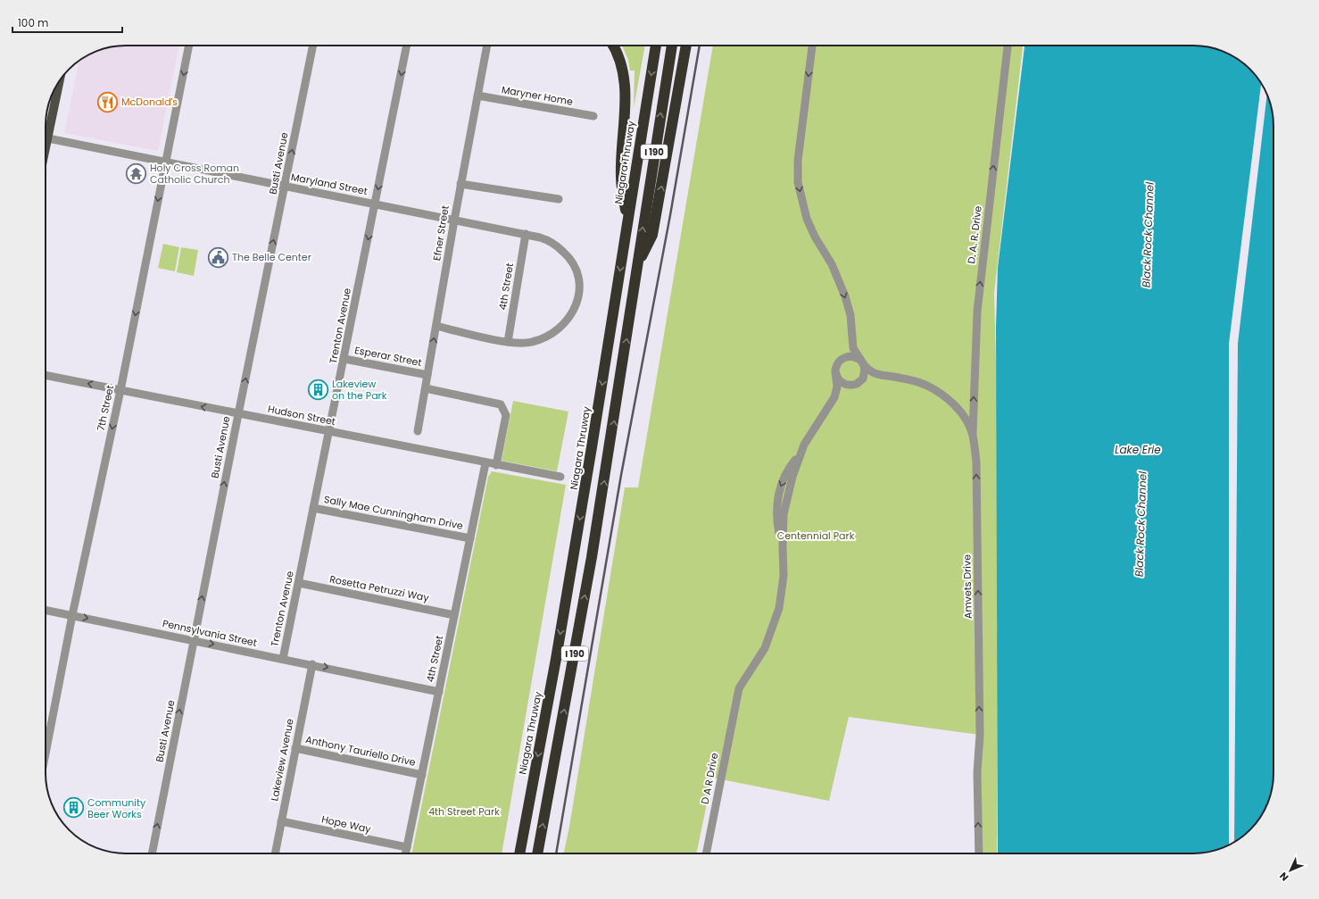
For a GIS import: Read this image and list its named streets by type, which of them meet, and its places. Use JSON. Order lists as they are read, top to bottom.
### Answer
{
  "streets": {
    "highway": ["I 190", "Niagara Thruway"],
    "street": [
      "Maryner Home",
      "Busti Avenue",
      "Maryland Street",
      "Efner Street",
      "D. A. R. Drive",
      "4th Street",
      "Trenton Avenue",
      "Esperar Street",
      "7th Street",
      "Hudson Street",
      "Sally Mae Cunningham Drive",
      "Amvets Drive",
      "Rosetta Petruzzi Way",
      "Pennsylvania Street",
      "Anthony Tauriello Drive",
      "Lakeview Avenue",
      "D A R Drive",
      "Hope Way"
    ]
  },
  "crossings": [
    ["Maryner Home", "Efner Street"],
    ["Busti Avenue", "Maryland Street"],
    ["Busti Avenue", "Hudson Street"],
    ["Busti Avenue", "Pennsylvania Street"],
    ["Maryland Street", "Efner Street"],
    ["Maryland Street", "4th Street"],
    ["Maryland Street", "Trenton Avenue"],
    ["Maryland Street", "7th Street"],
    ["Efner Street", "Esperar Street"],
    ["D. A. R. Drive", "Amvets Drive"],
    ["4th Street", "Hudson Street"],
    ["4th Street", "Sally Mae Cunningham Drive"],
    ["4th Street", "Rosetta Petruzzi Way"],
    ["4th Street", "Pennsylvania Street"],
    ["4th Street", "Anthony Tauriello Drive"],
    ["4th Street", "Hope Way"],
    ["Trenton Avenue", "Esperar Street"],
    ["Trenton Avenue", "Hudson Street"],
    ["Trenton Avenue", "Sally Mae Cunningham Drive"],
    ["Trenton Avenue", "Rosetta Petruzzi Way"],
    ["Trenton Avenue", "Pennsylvania Street"],
    ["7th Street", "Hudson Street"],
    ["7th Street", "Pennsylvania Street"],
    ["Pennsylvania Street", "Lakeview Avenue"],
    ["Anthony Tauriello Drive", "Lakeview Avenue"],
    ["Lakeview Avenue", "Hope Way"]
  ],
  "one_way": [
    "Busti Avenue",
    "D. A. R. Drive",
    "Trenton Avenue",
    "7th Street",
    "Hudson Street",
    "Amvets Drive",
    "Pennsylvania Street"
  ],
  "water": ["Black Rock Channel", "Lake Erie"],
  "parks": ["Centennial Park", "4th Street Park"],
  "places": {
    "restaurant": ["McDonald's"],
    "temple": ["Holy Cross Roman Catholic Church"],
    "public building": ["The Belle Center"],
    "building": ["Lakeview on the Park", "Community Beer Works"]
  },
  "scale_bar": "100 m",
  "north": "bottom left"
}
